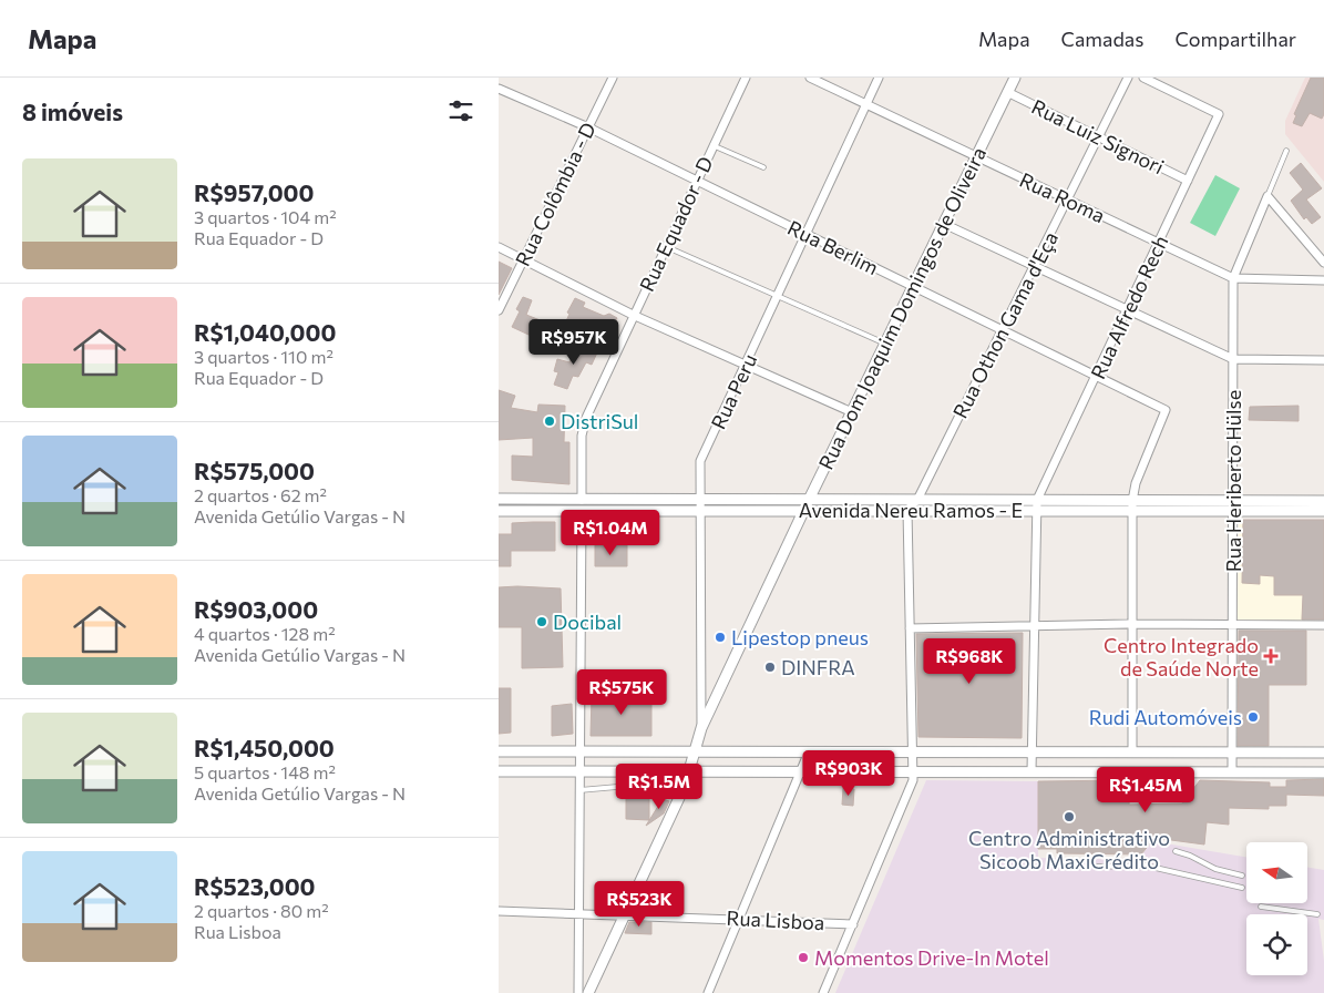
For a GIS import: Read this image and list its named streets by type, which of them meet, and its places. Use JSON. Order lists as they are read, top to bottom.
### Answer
{
  "streets": {
    "street": [
      "Rua Luiz Signori",
      "Rua Colômbia - D",
      "Rua Roma",
      "Rua Equador - D",
      "Rua Berlim",
      "Rua Alfredo Rech",
      "Rua Dom Joaquim Domingos de Oliveira",
      "Rua Othon Gama d'Eça",
      "Rua Peru",
      "Rua Heriberto Hülse",
      "Avenida Nereu Ramos - E",
      "Rua Lisboa"
    ]
  },
  "crossings": [
    ["Rua Luiz Signori", "Rua Alfredo Rech"],
    ["Rua Luiz Signori", "Rua Dom Joaquim Domingos de Oliveira"],
    ["Rua Luiz Signori", "Rua Othon Gama d'Eça"],
    ["Rua Colômbia - D", "Rua Berlim"],
    ["Rua Roma", "Rua Alfredo Rech"],
    ["Rua Roma", "Rua Dom Joaquim Domingos de Oliveira"],
    ["Rua Roma", "Rua Othon Gama d'Eça"],
    ["Rua Roma", "Rua Peru"],
    ["Rua Roma", "Rua Heriberto Hülse"],
    ["Rua Equador - D", "Rua Berlim"],
    ["Rua Equador - D", "Avenida Nereu Ramos - E"],
    ["Rua Berlim", "Rua Alfredo Rech"],
    ["Rua Berlim", "Rua Dom Joaquim Domingos de Oliveira"],
    ["Rua Berlim", "Rua Othon Gama d'Eça"],
    ["Rua Berlim", "Rua Peru"],
    ["Rua Berlim", "Avenida Nereu Ramos - E"],
    ["Rua Alfredo Rech", "Avenida Nereu Ramos - E"],
    ["Rua Dom Joaquim Domingos de Oliveira", "Rua Peru"],
    ["Rua Dom Joaquim Domingos de Oliveira", "Avenida Nereu Ramos - E"],
    ["Rua Dom Joaquim Domingos de Oliveira", "Rua Lisboa"],
    ["Rua Othon Gama d'Eça", "Avenida Nereu Ramos - E"],
    ["Rua Peru", "Avenida Nereu Ramos - E"],
    ["Rua Heriberto Hülse", "Avenida Nereu Ramos - E"]
  ],
  "places": {
    "other": [
      "DistriSul",
      "Docibal",
      "Lipestop pneus",
      "DINFRA",
      "Rudi Automóveis",
      "Centro Administrativo Sicoob MaxiCrédito",
      "Momentos Drive-In Motel"
    ],
    "health": ["Centro Integrado de Saúde Norte"]
  },
  "north": "left",
  "page": {
    "header": "Mapa",
    "nav": ["Mapa", "Camadas", "Compartilhar"],
    "heading": "8 imóveis",
    "list": [
      {
        "name": "R$957,000",
        "note": "3 quartos · 104 m² · Rua Equador - D"
      },
      {
        "name": "R$1,040,000",
        "note": "3 quartos · 110 m² · Rua Equador - D"
      },
      {
        "name": "R$575,000",
        "note": "2 quartos · 62 m² · Avenida Getúlio Vargas - N"
      },
      {
        "name": "R$903,000",
        "note": "4 quartos · 128 m² · Avenida Getúlio Vargas - N"
      },
      {
        "name": "R$1,450,000",
        "note": "5 quartos · 148 m² · Avenida Getúlio Vargas - N"
      },
      {
        "name": "R$523,000",
        "note": "2 quartos · 80 m² · Rua Lisboa"
      }
    ],
    "price": [
      "R$957K",
      "R$1.04M",
      "R$968K",
      "R$575K",
      "R$903K",
      "R$1.5M",
      "R$1.45M",
      "R$523K"
    ]
  }
}
